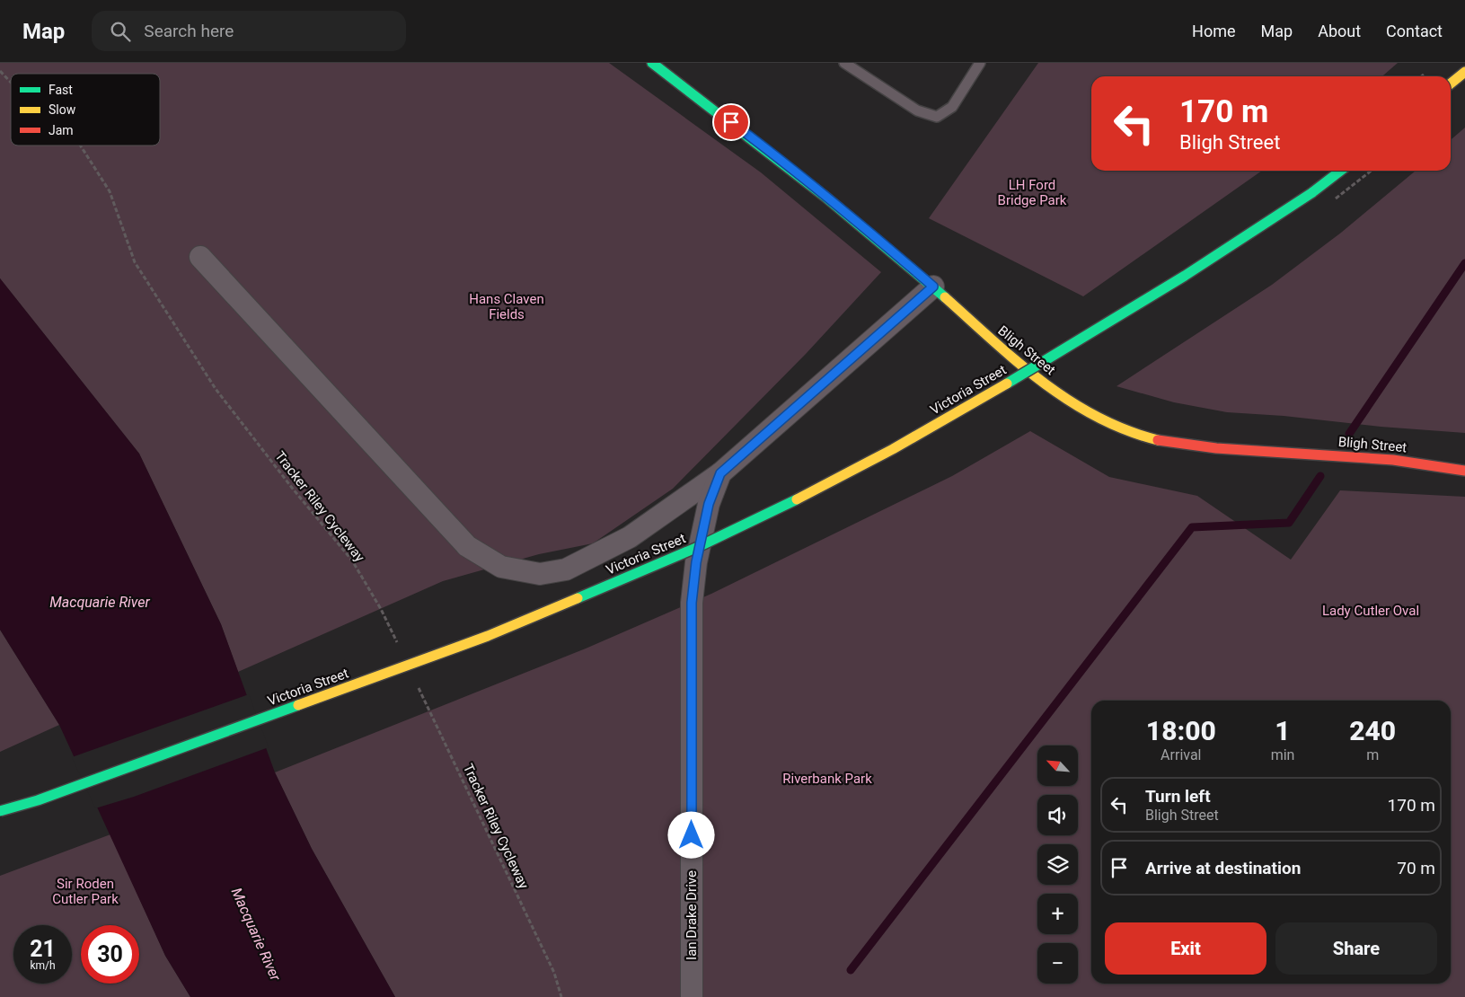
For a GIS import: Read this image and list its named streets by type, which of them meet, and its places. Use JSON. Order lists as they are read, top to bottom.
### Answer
{
  "streets": {
    "main road": ["Bligh Street", "Victoria Street"],
    "street": ["Ian Drake Drive"],
    "path": ["Tracker Riley Cycleway"]
  },
  "crossings": [
    ["Bligh Street", "Ian Drake Drive"]
  ],
  "water": ["Macquarie River"],
  "parks": [
    "LH Ford Bridge Park",
    "Hans Claven Fields",
    "Lady Cutler Oval",
    "Riverbank Park",
    "Sir Roden Cutler Park"
  ],
  "legend": ["Fast", "Slow", "Jam"],
  "north": "top left",
  "page": {
    "header": "Map",
    "search": "Search here",
    "nav": [
      "Home",
      "Map",
      "About",
      "Contact"
    ],
    "turn": ["170 m", "Bligh Street"],
    "eta": [
      "18:00",
      "Arrival",
      "1",
      "min",
      "240",
      "m"
    ],
    "map_buttons": ["+", "−"],
    "list": [
      {
        "name": "Turn left",
        "note": "Bligh Street",
        "value": "170 m"
      },
      {
        "name": "Arrive at destination",
        "value": "70 m"
      }
    ],
    "buttons": ["Exit", "Share"],
    "speed": "21 km/h",
    "limit": "30"
  }
}
